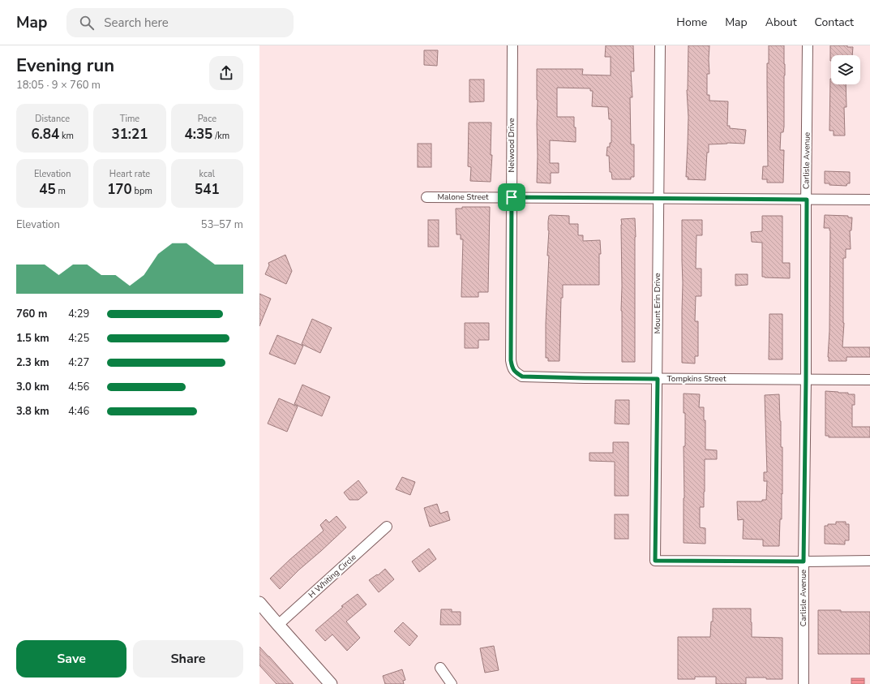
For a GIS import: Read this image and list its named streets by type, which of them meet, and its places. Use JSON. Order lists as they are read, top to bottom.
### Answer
{
  "streets": {
    "street": [
      "Nelwood Drive",
      "Carlisle Avenue",
      "Malone Street",
      "Mount Erin Drive",
      "Tompkins Street",
      "H Whiting Circle"
    ]
  },
  "crossings": [
    ["Nelwood Drive", "Malone Street"],
    ["Nelwood Drive", "Tompkins Street"],
    ["Carlisle Avenue", "Malone Street"],
    ["Carlisle Avenue", "Mount Erin Drive"],
    ["Carlisle Avenue", "Tompkins Street"],
    ["Malone Street", "Mount Erin Drive"],
    ["Mount Erin Drive", "Tompkins Street"]
  ],
  "page": {
    "header": "Map",
    "search": "Search here",
    "nav": [
      "Home",
      "Map",
      "About",
      "Contact"
    ],
    "heading": ["Evening run", "18:05 · 9 × 760 m"],
    "stats": [
      ["Distance", "6.84 km"],
      ["Time", "31:21"],
      ["Pace", "4:35 /km"],
      ["Elevation", "45 m"],
      ["Heart rate", "170 bpm"],
      ["kcal", "541"]
    ],
    "chart": ["Elevation", "53–57 m"],
    "list": [
      {
        "name": "760 m",
        "note": "4:29"
      },
      {
        "name": "1.5 km",
        "note": "4:25"
      },
      {
        "name": "2.3 km",
        "note": "4:27"
      },
      {
        "name": "3.0 km",
        "note": "4:56"
      },
      {
        "name": "3.8 km",
        "note": "4:46"
      }
    ],
    "buttons": ["Save", "Share"]
  }
}
